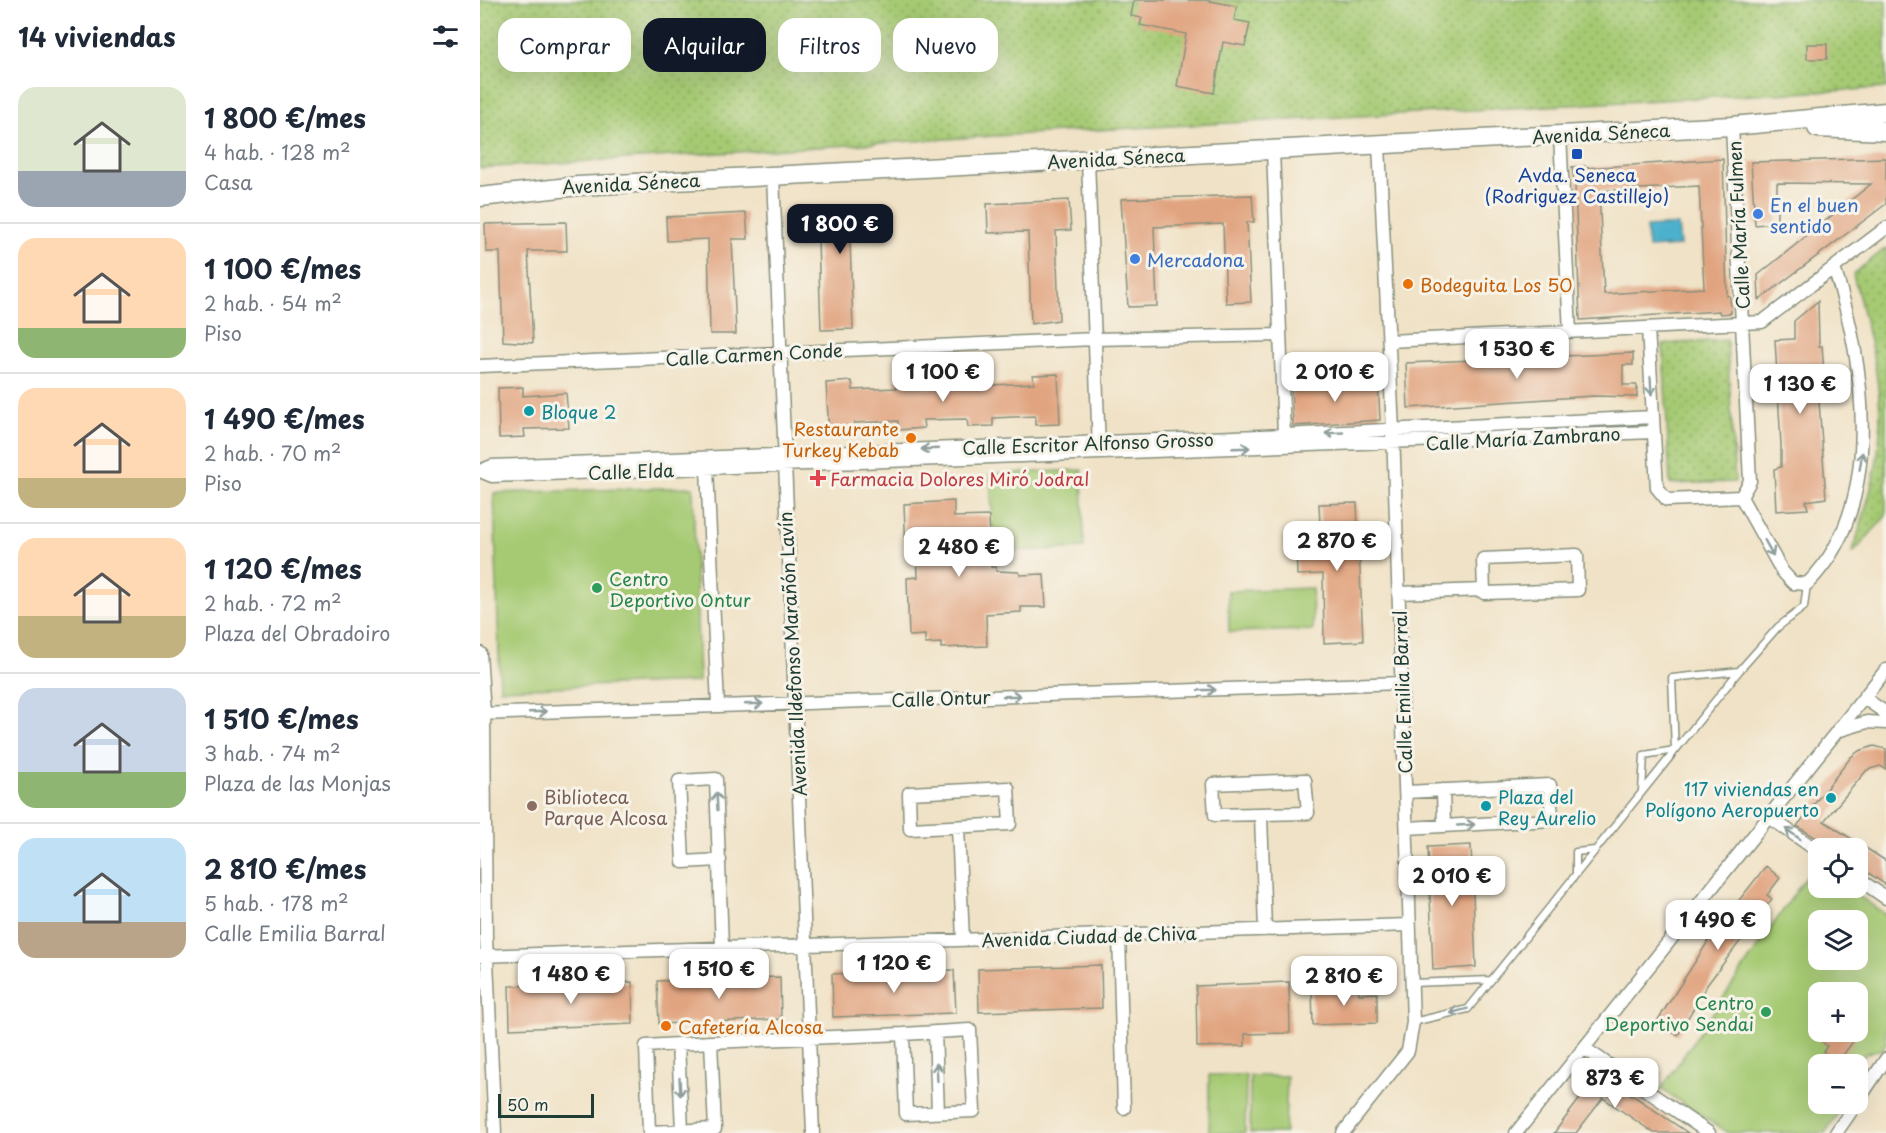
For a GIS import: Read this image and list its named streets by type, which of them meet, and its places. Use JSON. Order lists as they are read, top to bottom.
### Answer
{
  "streets": {
    "street": [
      "Avenida Séneca",
      "Calle María Fulmen",
      "Calle Carmen Conde",
      "Calle María Zambrano",
      "Calle Escritor Alfonso Grosso",
      "Calle Elda",
      "Avenida Ildefonso Marañón Lavín",
      "Calle Emilia Barral",
      "Calle Ontur",
      "Avenida Ciudad de Chiva"
    ]
  },
  "crossings": [
    ["Avenida Séneca", "Calle María Fulmen"],
    ["Avenida Séneca", "Avenida Ildefonso Marañón Lavín"],
    ["Avenida Séneca", "Calle Emilia Barral"],
    ["Calle Carmen Conde", "Avenida Ildefonso Marañón Lavín"],
    ["Calle María Zambrano", "Calle Escritor Alfonso Grosso"],
    ["Calle María Zambrano", "Calle Emilia Barral"],
    ["Calle Escritor Alfonso Grosso", "Calle Elda"],
    ["Calle Escritor Alfonso Grosso", "Avenida Ildefonso Marañón Lavín"],
    ["Calle Escritor Alfonso Grosso", "Calle Emilia Barral"],
    ["Calle Elda", "Avenida Ildefonso Marañón Lavín"],
    ["Avenida Ildefonso Marañón Lavín", "Calle Ontur"],
    ["Avenida Ildefonso Marañón Lavín", "Avenida Ciudad de Chiva"],
    ["Calle Emilia Barral", "Calle Ontur"],
    ["Calle Emilia Barral", "Avenida Ciudad de Chiva"]
  ],
  "one_way": ["Calle Ontur"],
  "places": {
    "transit": ["Avda. Seneca (Rodriguez Castillejo)"],
    "other": [
      "En el buen sentido",
      "Mercadona",
      "Bodeguita Los 50",
      "Bloque 2",
      "Restaurante Turkey Kebab",
      "Centro Deportivo Ontur",
      "117 viviendas en Polígono Aeropuerto",
      "Biblioteca Parque Alcosa",
      "Plaza del Rey Aurelio",
      "Centro Deportivo Sendai",
      "Cafetería Alcosa"
    ],
    "health": ["Farmacia Dolores Miró Jodral"]
  },
  "scale_bar": "50 m",
  "page": {
    "heading": "14 viviendas",
    "chip": [
      "Comprar",
      "Alquilar",
      "Filtros",
      "Nuevo"
    ],
    "list": [
      {
        "name": "1 800 €/mes",
        "note": "4 hab. · 128 m² · Casa"
      },
      {
        "name": "1 100 €/mes",
        "note": "2 hab. · 54 m² · Piso"
      },
      {
        "name": "1 490 €/mes",
        "note": "2 hab. · 70 m² · Piso"
      },
      {
        "name": "1 120 €/mes",
        "note": "2 hab. · 72 m² · Plaza del Obradoiro"
      },
      {
        "name": "1 510 €/mes",
        "note": "3 hab. · 74 m² · Plaza de las Monjas"
      },
      {
        "name": "2 810 €/mes",
        "note": "5 hab. · 178 m² · Calle Emilia Barral"
      }
    ],
    "price": [
      "1 800 €",
      "1 530 €",
      "1 100 €",
      "2 010 €",
      "1 130 €",
      "2 870 €",
      "2 480 €",
      "2 010 €",
      "1 490 €",
      "1 120 €",
      "1 510 €",
      "1 480 €",
      "2 810 €",
      "873 €"
    ],
    "map_buttons": ["+", "−"],
    "scale": "50 m"
  }
}
